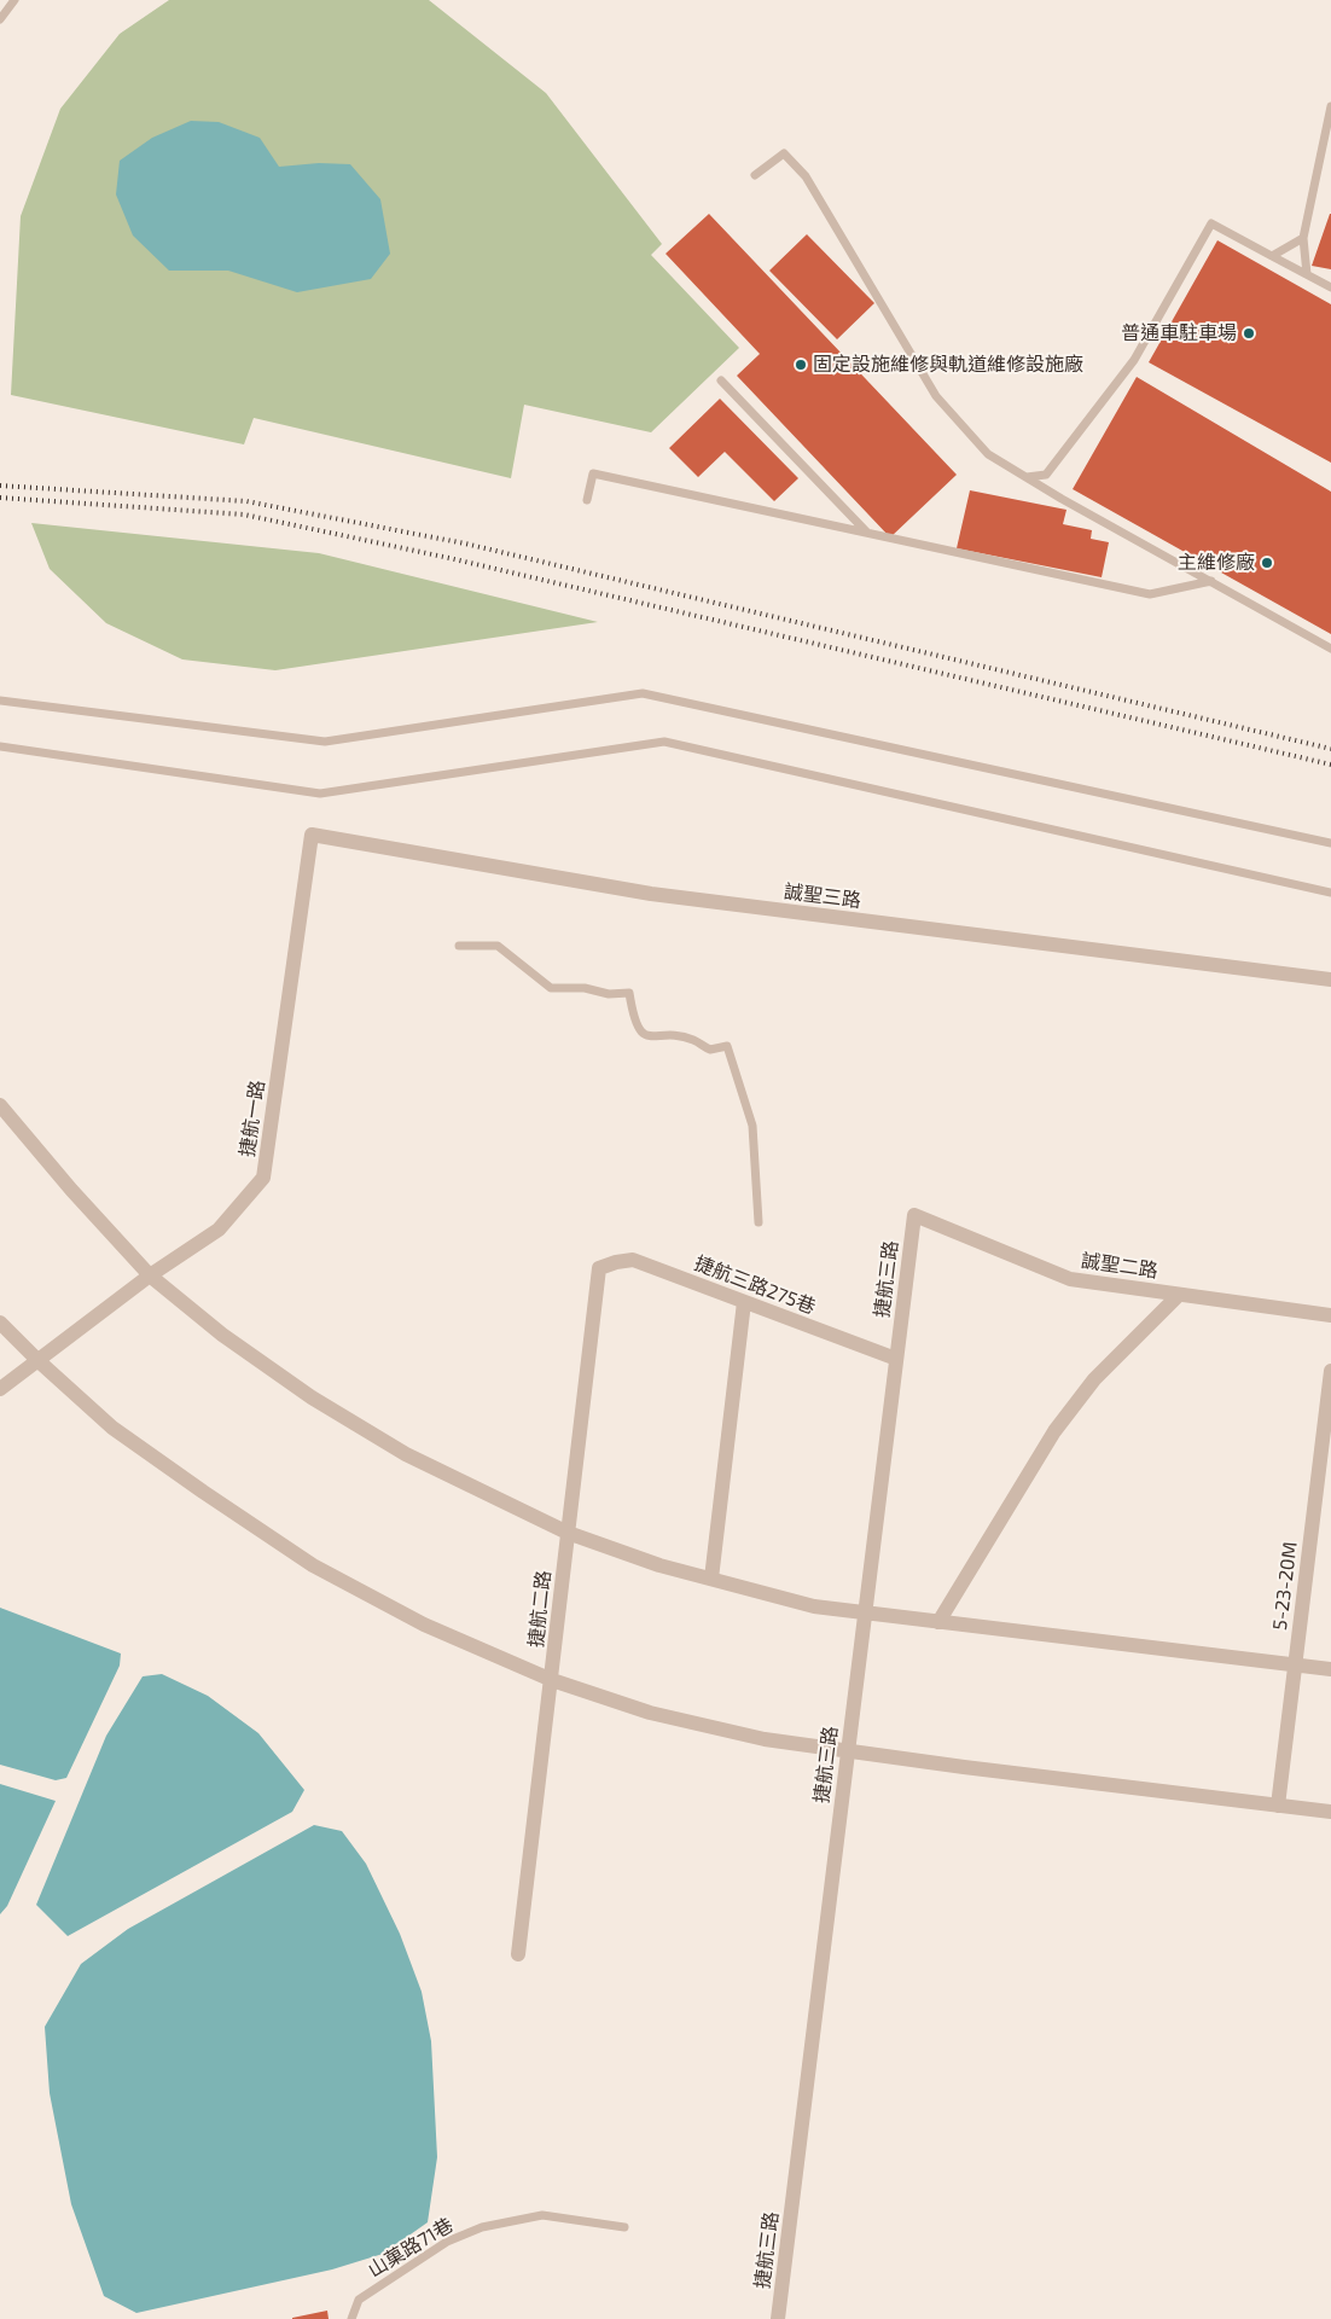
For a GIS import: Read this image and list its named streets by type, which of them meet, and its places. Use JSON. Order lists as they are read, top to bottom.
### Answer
{
  "streets": {
    "street": [
      "誠聖三路",
      "捷航一路",
      "誠聖二路",
      "捷航三路",
      "捷航三路275巷",
      "5-23-20M",
      "捷航二路"
    ],
    "lane": ["山菓路71巷"]
  },
  "crossings": [
    ["誠聖三路", "捷航一路"],
    ["誠聖二路", "捷航三路"],
    ["捷航三路", "捷航三路275巷"],
    ["捷航三路275巷", "捷航二路"]
  ],
  "places": ["普通車駐車場", "固定設施維修與軌道維修設施廠", "主維修廠"]
}
